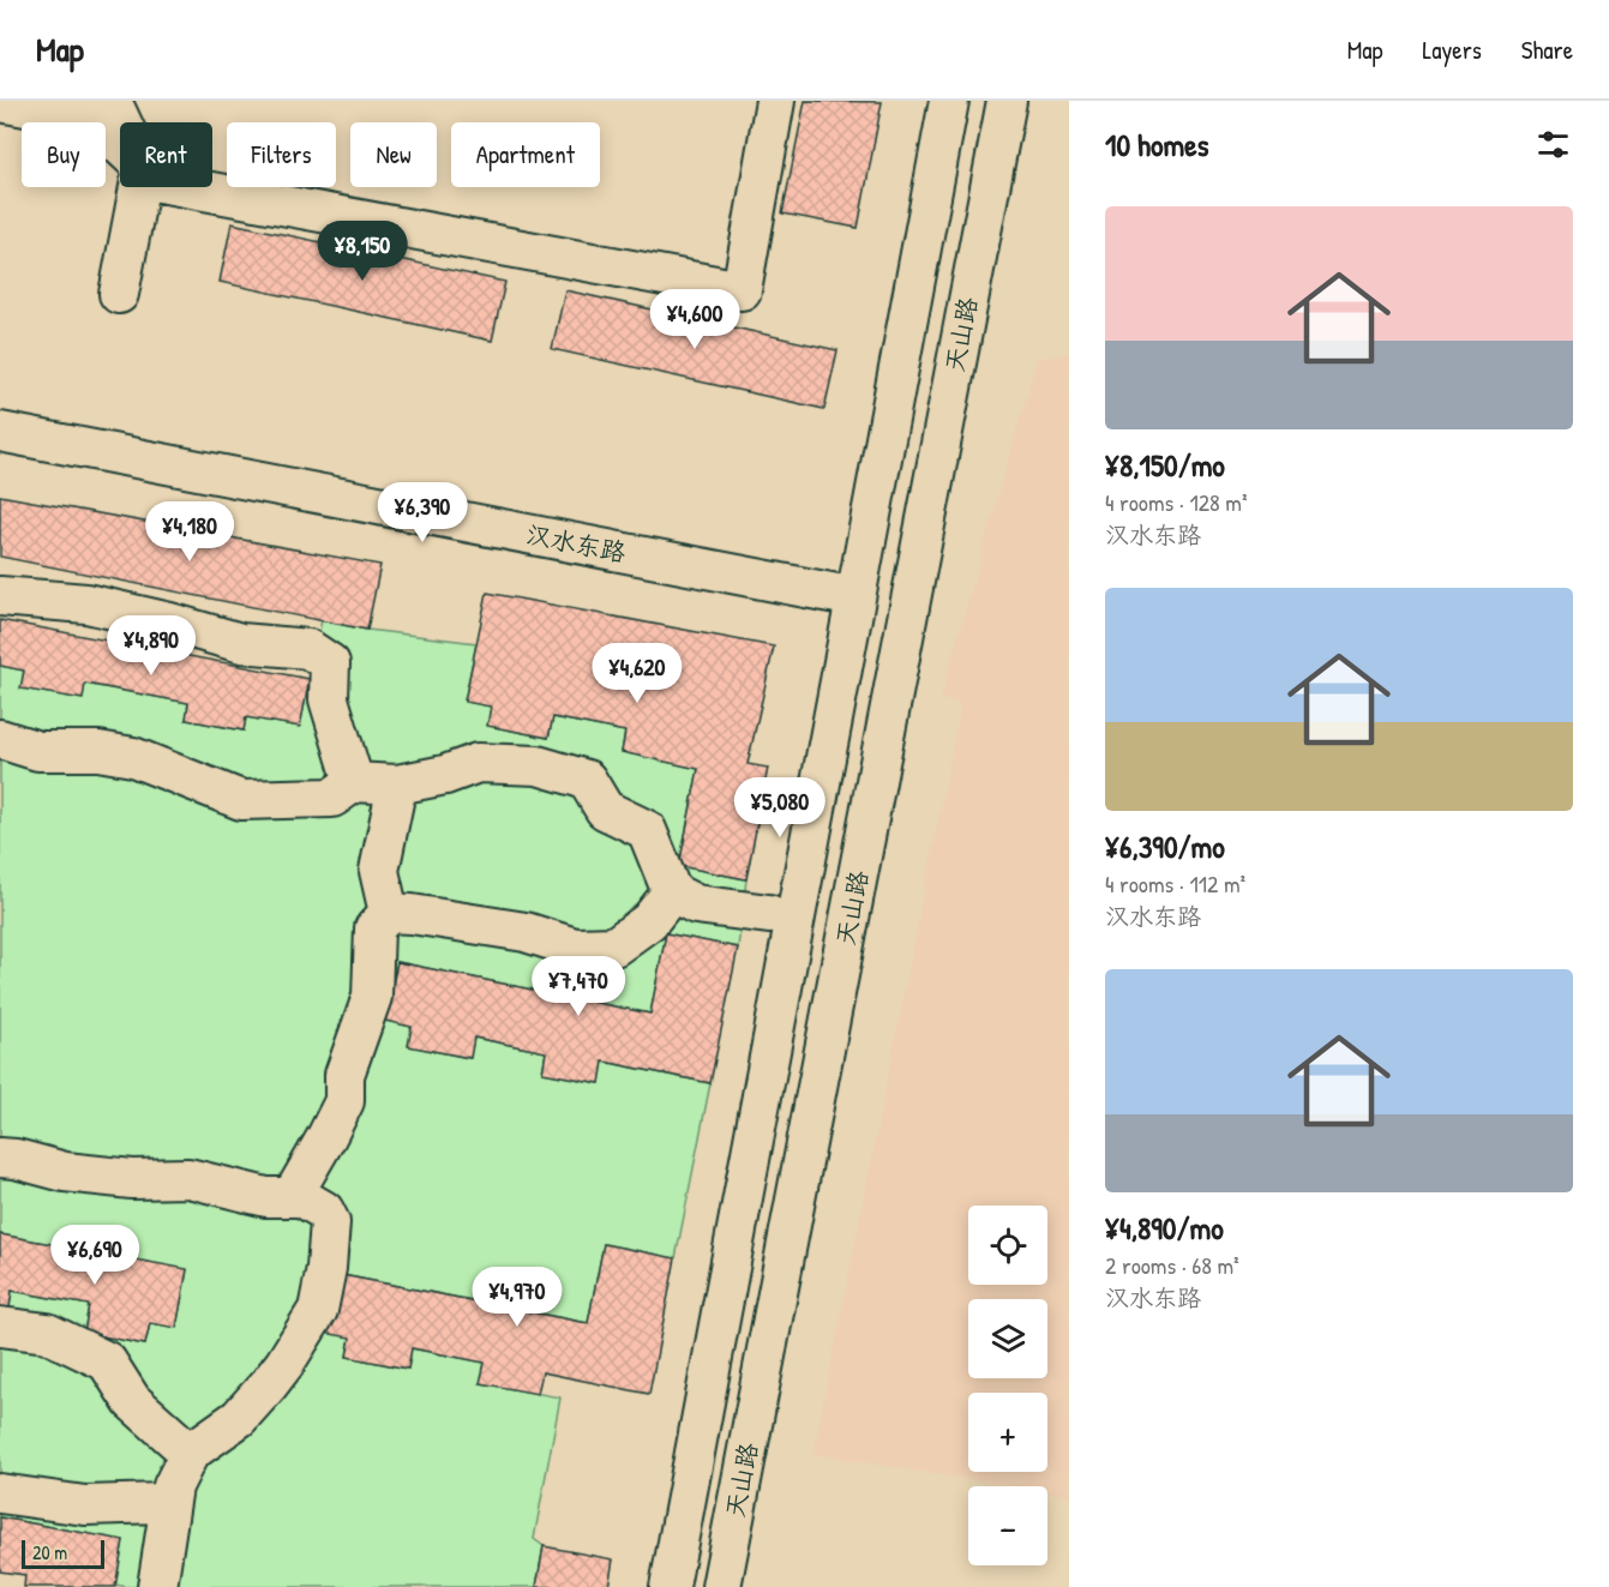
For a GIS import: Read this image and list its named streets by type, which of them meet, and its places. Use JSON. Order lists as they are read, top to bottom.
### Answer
{
  "streets": {
    "street": ["天山路", "汉水东路"]
  },
  "crossings": [
    ["天山路", "汉水东路"]
  ],
  "scale_bar": "20 m",
  "page": {
    "header": "Map",
    "nav": ["Map", "Layers", "Share"],
    "heading": "10 homes",
    "chip": [
      "Buy",
      "Rent",
      "Filters",
      "New",
      "Apartment"
    ],
    "list": [
      {
        "name": "¥8,150/mo",
        "note": "4 rooms · 128 m² · 汉水东路"
      },
      {
        "name": "¥6,390/mo",
        "note": "4 rooms · 112 m² · 汉水东路"
      },
      {
        "name": "¥4,890/mo",
        "note": "2 rooms · 68 m² · 汉水东路"
      }
    ],
    "price": [
      "¥8,150",
      "¥4,600",
      "¥6,390",
      "¥4,180",
      "¥4,890",
      "¥4,620",
      "¥5,080",
      "¥7,470",
      "¥6,690",
      "¥4,970"
    ],
    "map_buttons": ["+", "−"],
    "scale": "20 m"
  }
}
